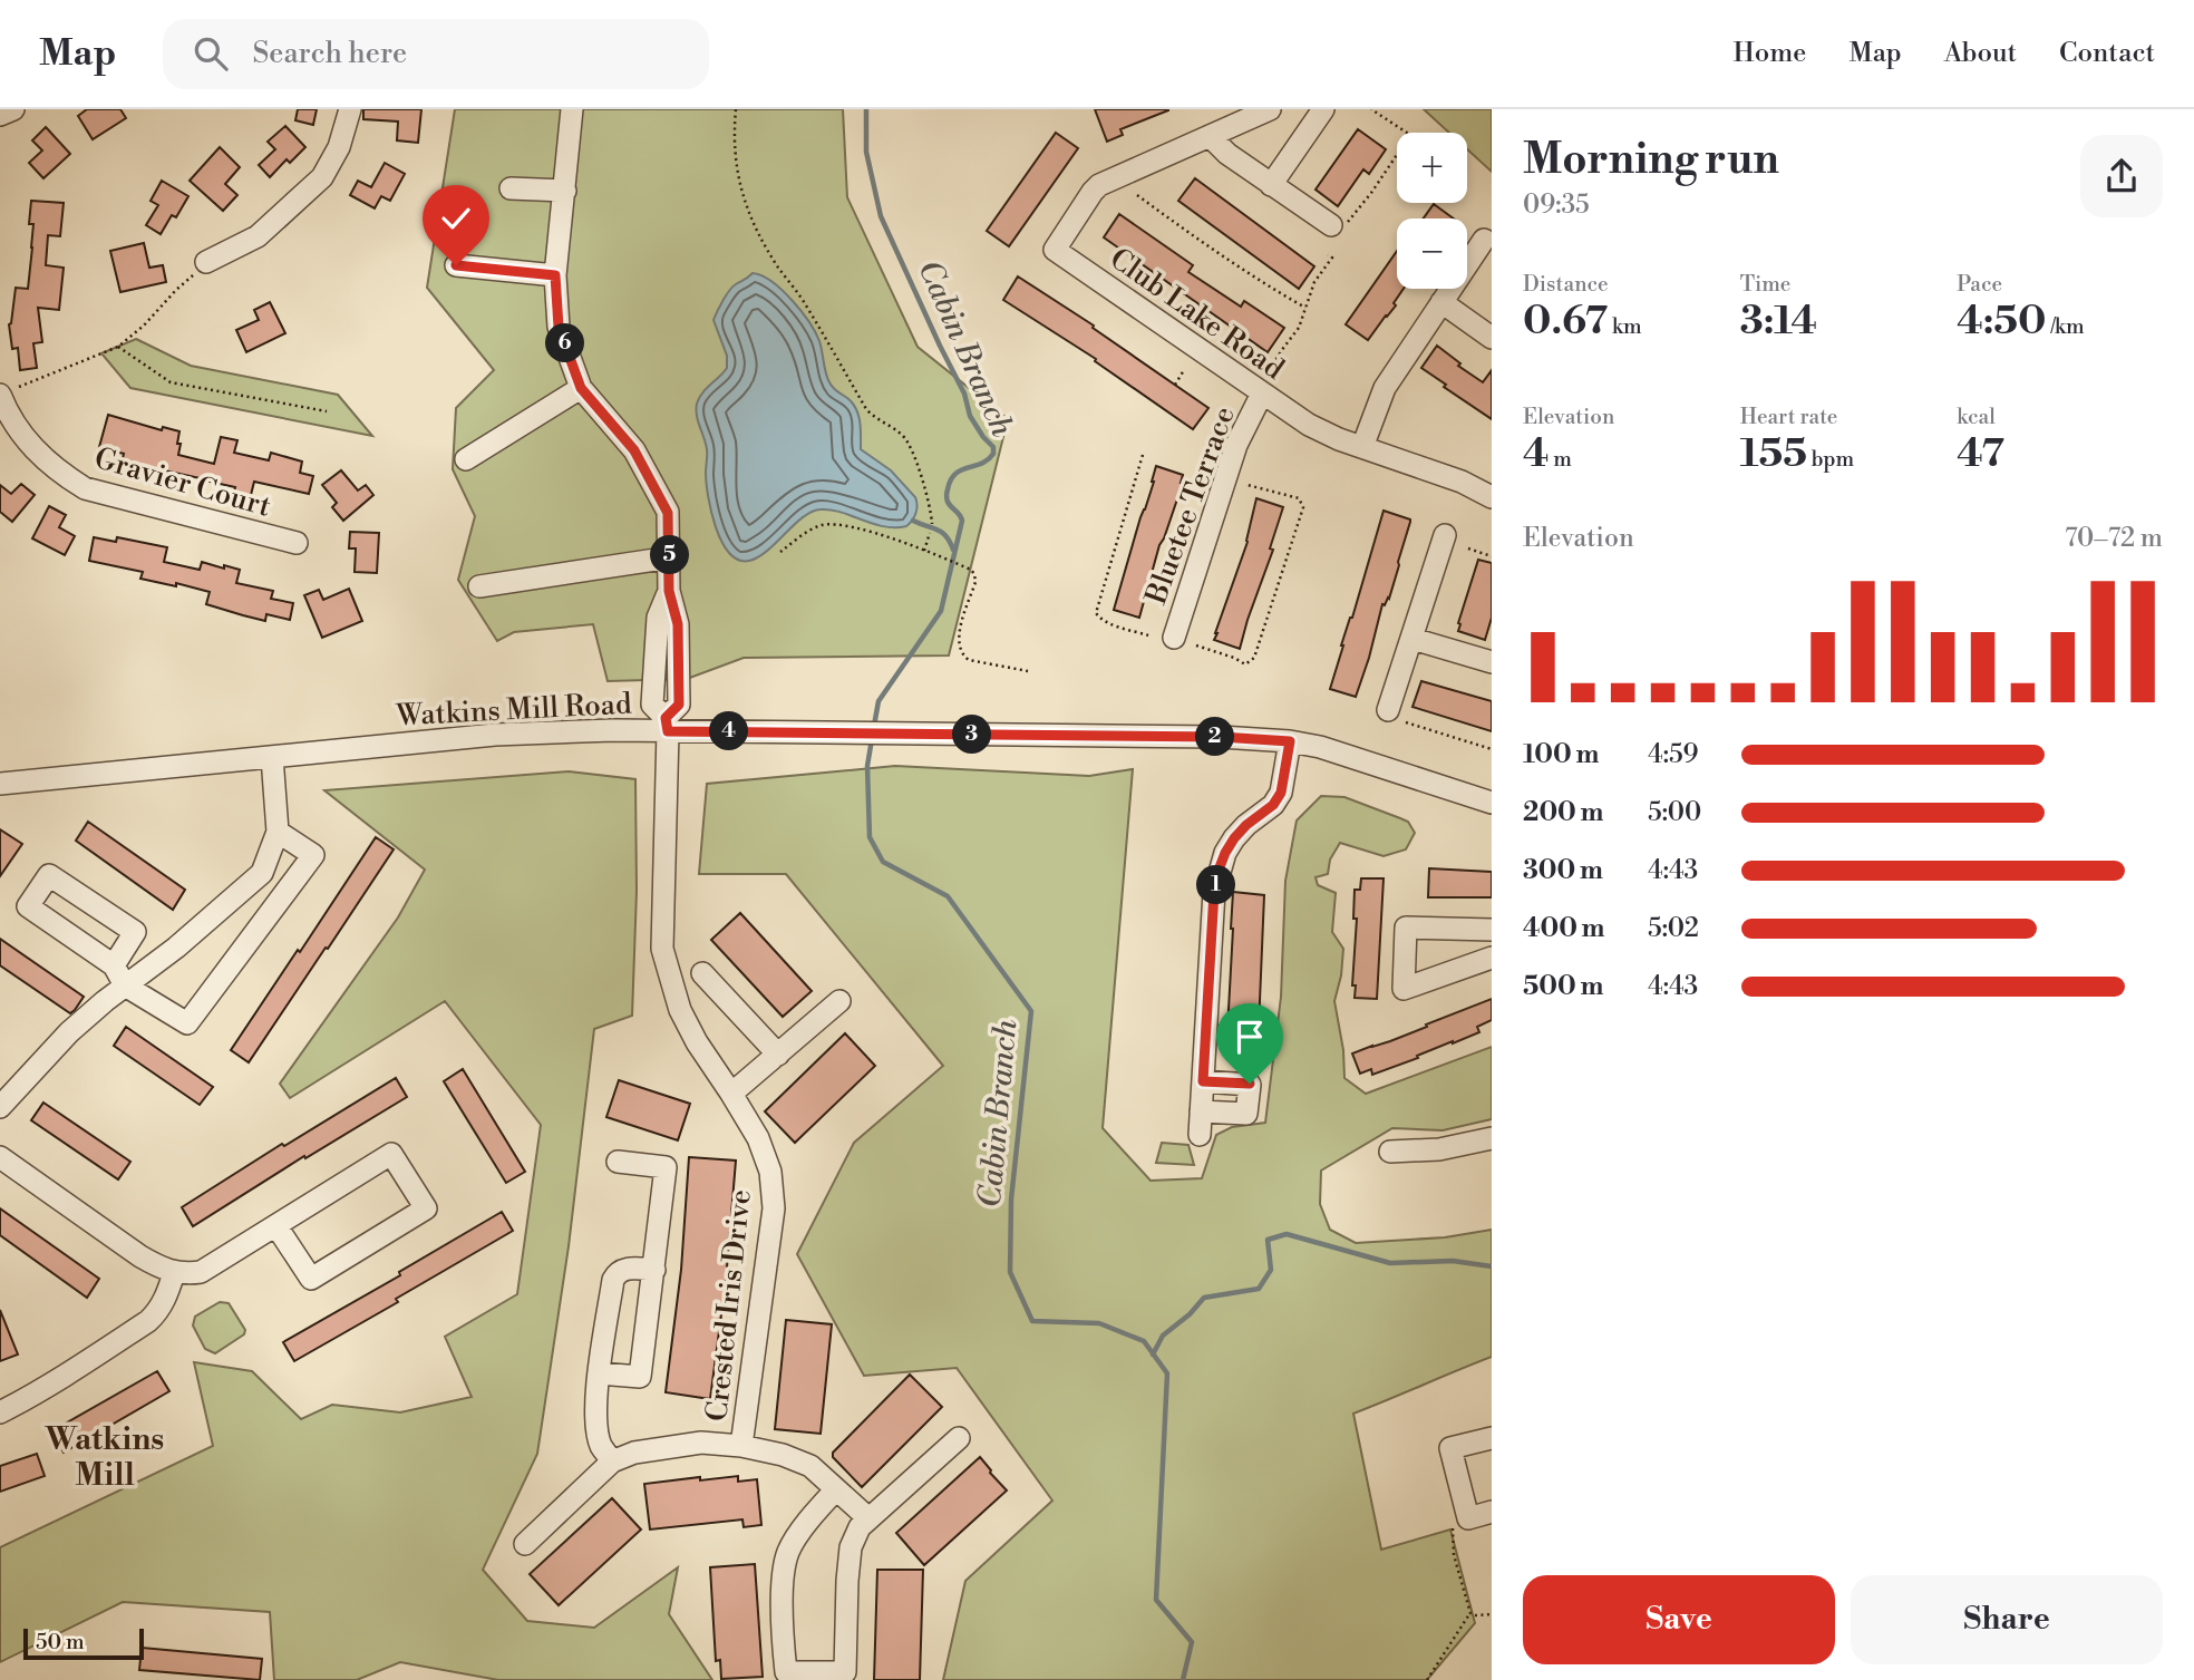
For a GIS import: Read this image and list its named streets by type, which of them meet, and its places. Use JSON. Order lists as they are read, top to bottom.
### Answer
{
  "streets": {
    "street": [
      "Club Lake Road",
      "Gravier Court",
      "Bluetee Terrace",
      "Watkins Mill Road",
      "Crested Iris Drive"
    ]
  },
  "crossings": [
    ["Club Lake Road", "Bluetee Terrace"],
    ["Watkins Mill Road", "Crested Iris Drive"]
  ],
  "districts": ["Watkins Mill"],
  "water": ["Cabin Branch"],
  "scale_bar": "50 m",
  "page": {
    "header": "Map",
    "search": "Search here",
    "nav": [
      "Home",
      "Map",
      "About",
      "Contact"
    ],
    "heading": ["Morning run", "09:35"],
    "map_buttons": ["+", "−"],
    "stats": [
      ["Distance", "0.67 km"],
      ["Time", "3:14"],
      ["Pace", "4:50 /km"],
      ["Elevation", "4 m"],
      ["Heart rate", "155 bpm"],
      ["kcal", "47"]
    ],
    "pins": [
      "6",
      "5",
      "4",
      "3",
      "2",
      "1"
    ],
    "chart": ["Elevation", "70–72 m"],
    "list": [
      {
        "name": "100 m",
        "note": "4:59"
      },
      {
        "name": "200 m",
        "note": "5:00"
      },
      {
        "name": "300 m",
        "note": "4:43"
      },
      {
        "name": "400 m",
        "note": "5:02"
      },
      {
        "name": "500 m",
        "note": "4:43"
      }
    ],
    "buttons": ["Save", "Share"],
    "scale": "50 m"
  }
}
